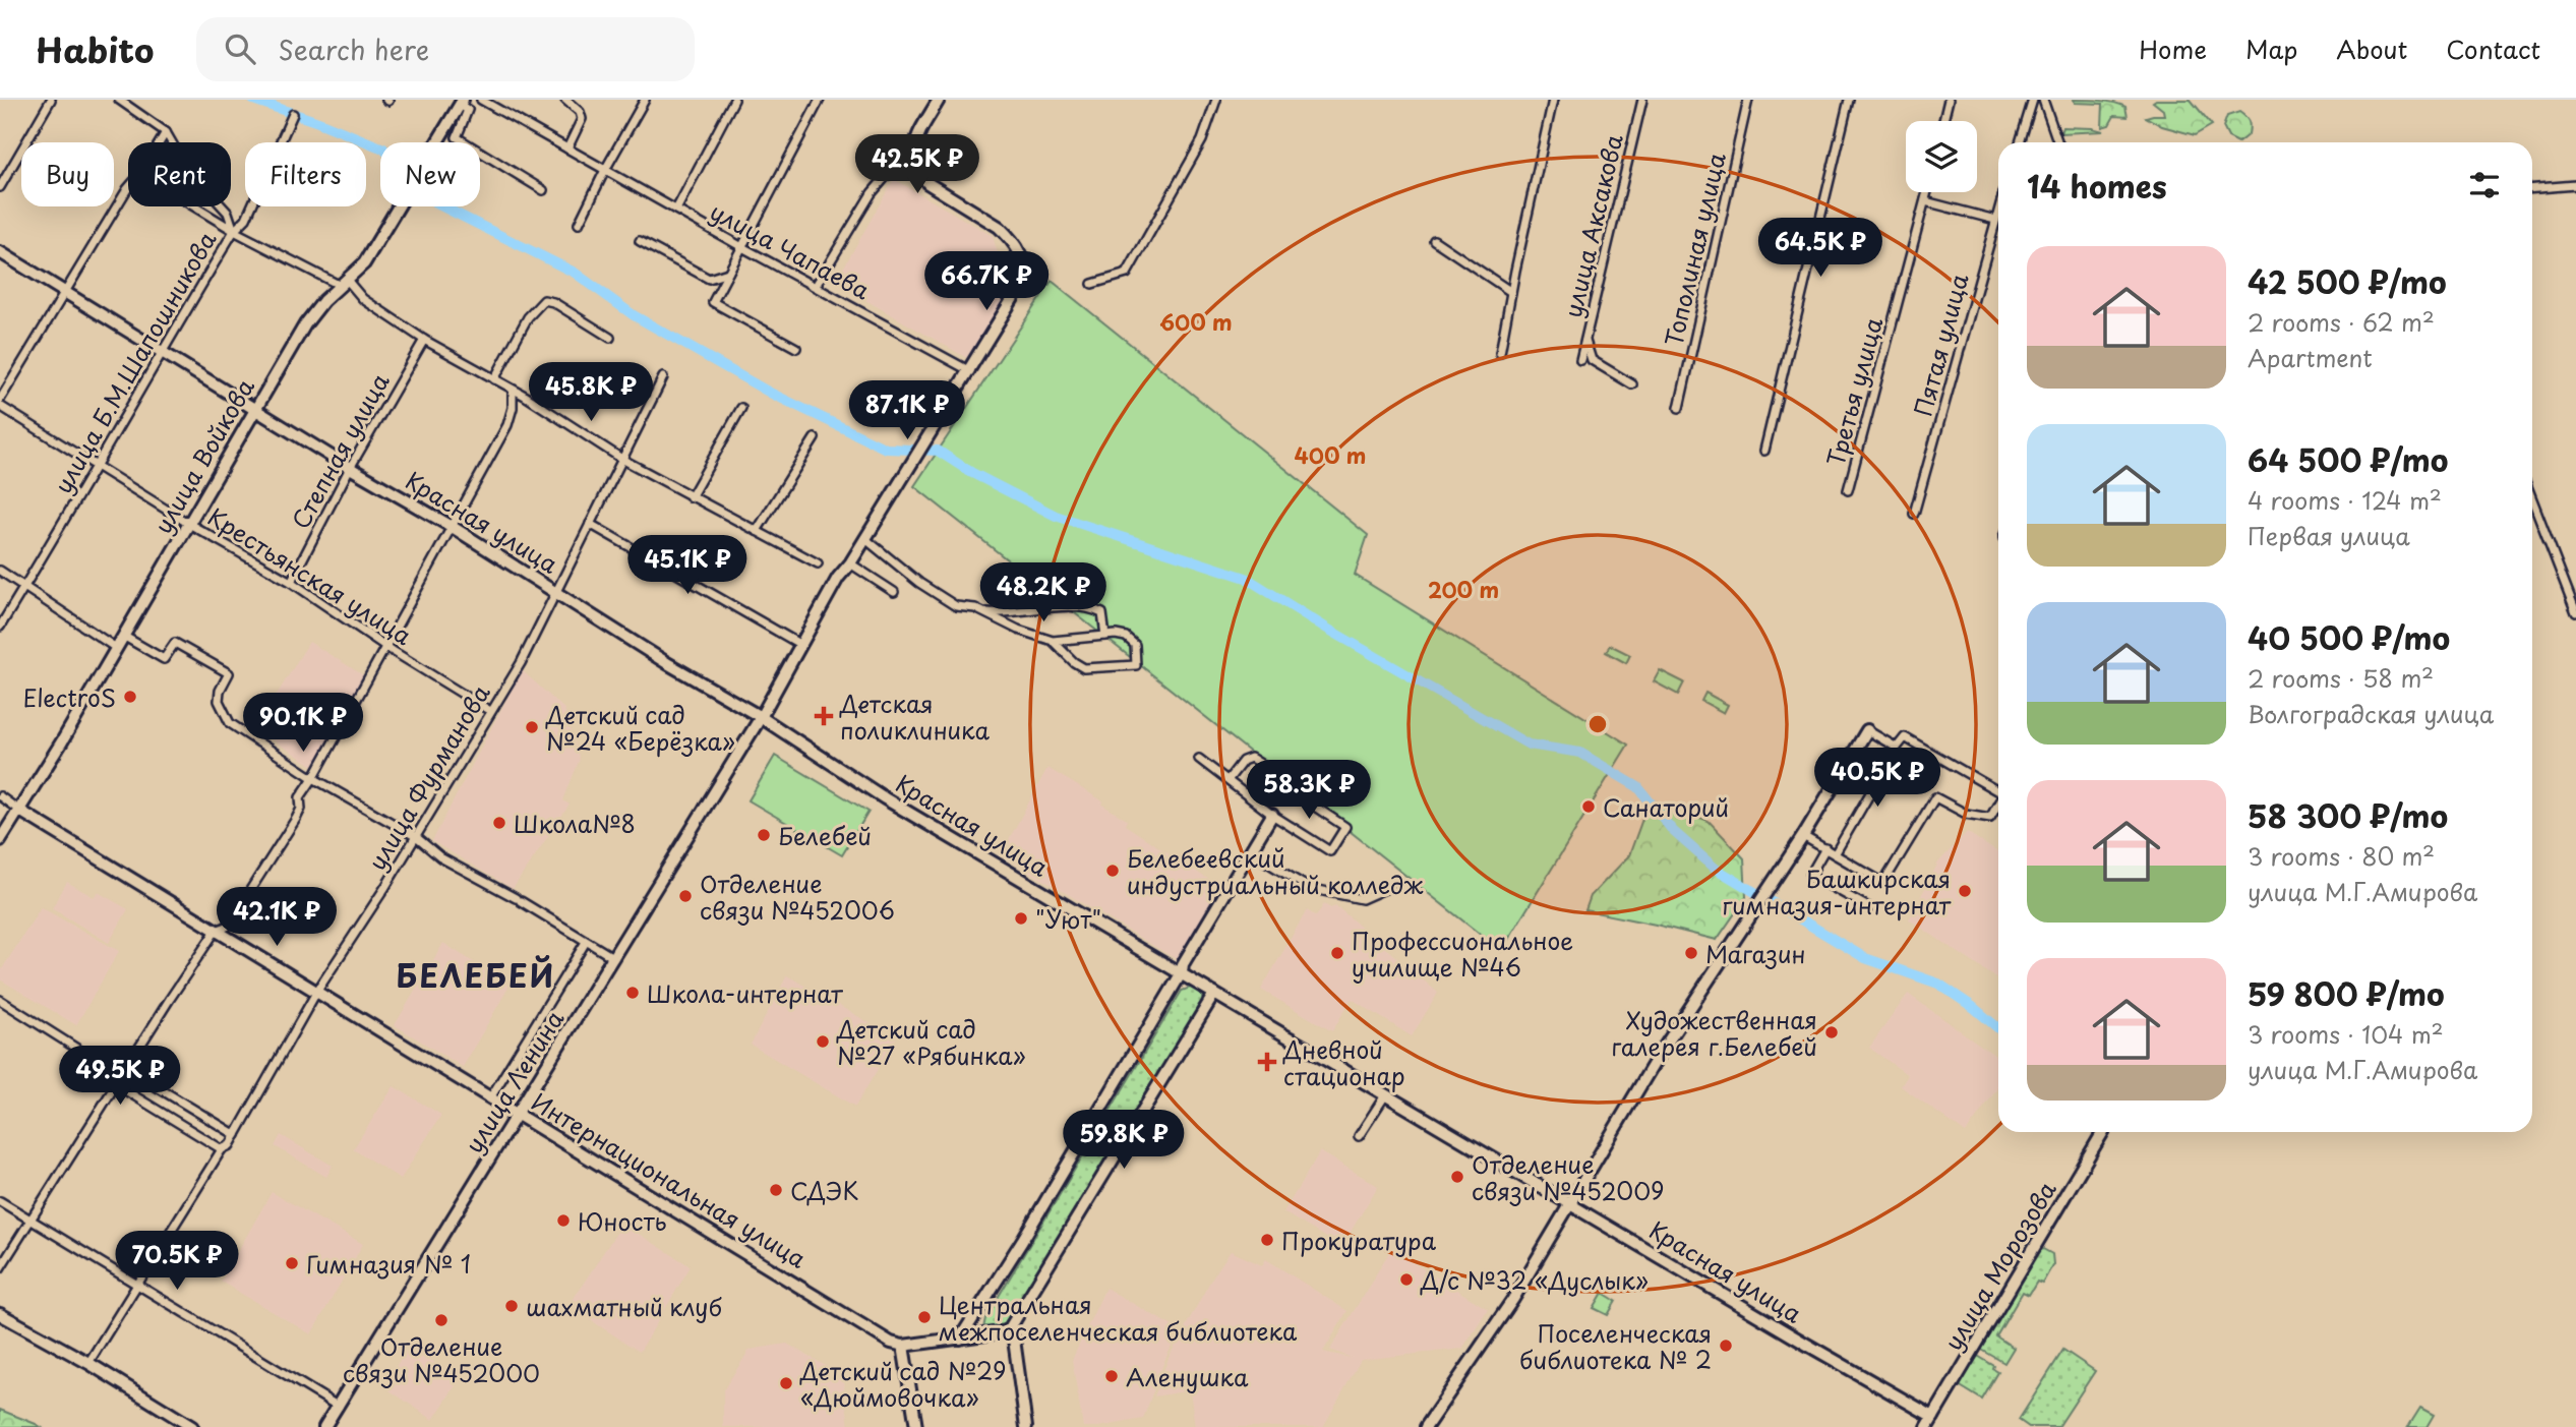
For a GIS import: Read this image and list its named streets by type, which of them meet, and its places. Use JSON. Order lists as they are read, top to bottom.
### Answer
{
  "streets": {
    "street": [
      "улица Аксакова",
      "Тополиная улица",
      "улица Чапаева",
      "Пятая улица",
      "улица Б.М.Шапошникова",
      "Третья улица",
      "Степная улица",
      "улица Войкова",
      "Красная улица",
      "Крестьянская улица",
      "улица Фурманова",
      "улица Ленина",
      "Интернациональная улица",
      "улица Морозова"
    ]
  },
  "crossings": [
    ["улица Чапаева", "улица Ленина"],
    ["улица Б.М.Шапошникова", "Красная улица"],
    ["улица Б.М.Шапошникова", "Крестьянская улица"],
    ["Степная улица", "Красная улица"],
    ["Степная улица", "Крестьянская улица"],
    ["улица Войкова", "Красная улица"],
    ["улица Войкова", "Крестьянская улица"],
    ["улица Войкова", "Интернациональная улица"],
    ["Красная улица", "улица Фурманова"],
    ["Красная улица", "улица Ленина"],
    ["Красная улица", "улица Морозова"],
    ["Крестьянская улица", "улица Фурманова"],
    ["улица Фурманова", "Интернациональная улица"],
    ["улица Ленина", "Интернациональная улица"]
  ],
  "districts": ["БЕЛЕБЕЙ"],
  "places": {
    "other": [
      "ElectroS",
      "Детский сад №24 «Берёзка»",
      "Санаторий",
      "Школа№8",
      "Белебей",
      "Белебеевский индустриальный колледж",
      "Башкирская гимназия-интернат",
      "Отделение связи №452006",
      "\"Уют\"",
      "Профессиональное училище №46",
      "Магазин",
      "Школа-интернат",
      "Художественная галерея г.Белебей",
      "Детский сад №27 «Рябинка»",
      "Отделение связи №452009",
      "СДЭК",
      "Юность",
      "Прокуратура",
      "Гимназия № 1",
      "Д/с №32 «Дуслык»",
      "шахматный клуб",
      "Центральная межпоселенческая библиотека",
      "Отделение связи №452000",
      "Поселенческая библиотека № 2",
      "Аленушка",
      "Детский сад №29 «Дюймовочка»"
    ],
    "health": ["Детская поликлиника", "Дневной стационар"]
  },
  "page": {
    "header": "Habito",
    "search": "Search here",
    "nav": [
      "Home",
      "Map",
      "About",
      "Contact"
    ],
    "price": [
      "42.5K ₽",
      "64.5K ₽",
      "66.7K ₽",
      "45.8K ₽",
      "87.1K ₽",
      "45.1K ₽",
      "48.2K ₽",
      "90.1K ₽",
      "40.5K ₽",
      "58.3K ₽",
      "42.1K ₽",
      "49.5K ₽",
      "59.8K ₽",
      "70.5K ₽"
    ],
    "chip": [
      "Buy",
      "Rent",
      "Filters",
      "New"
    ],
    "heading": "14 homes",
    "list": [
      {
        "name": "42 500 ₽/mo",
        "note": "2 rooms · 62 m² · Apartment"
      },
      {
        "name": "64 500 ₽/mo",
        "note": "4 rooms · 124 m² · Первая улица"
      },
      {
        "name": "40 500 ₽/mo",
        "note": "2 rooms · 58 m² · Волгоградская улица"
      },
      {
        "name": "58 300 ₽/mo",
        "note": "3 rooms · 80 m² · улица М.Г.Амирова"
      },
      {
        "name": "59 800 ₽/mo",
        "note": "3 rooms · 104 m² · улица М.Г.Амирова"
      }
    ]
  },
  "rings": ["600 m", "400 m", "200 m"]
}
